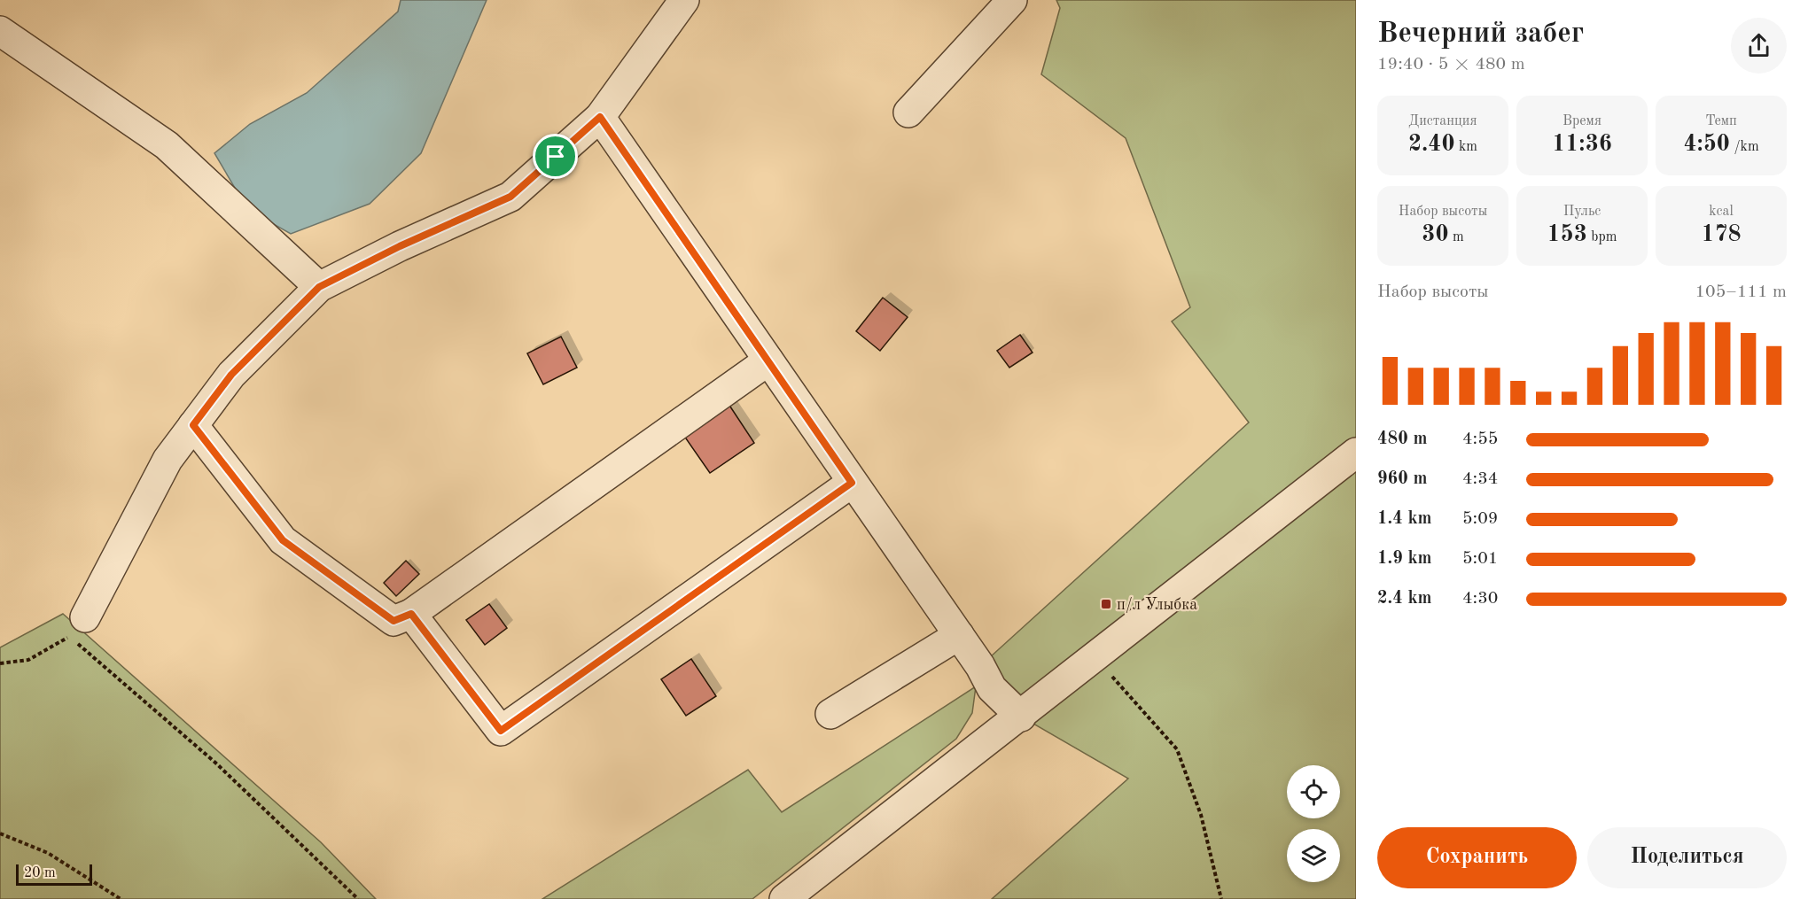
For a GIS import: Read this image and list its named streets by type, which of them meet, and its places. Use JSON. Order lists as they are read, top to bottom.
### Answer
{
  "places": {
    "transit": ["п/л Улыбка"]
  },
  "scale_bar": "20 m",
  "page": {
    "heading": ["Вечерний забег", "19:40 · 5 × 480 m"],
    "stats": [
      ["Дистанция", "2.40 km"],
      ["Время", "11:36"],
      ["Темп", "4:50 /km"],
      ["Набор высоты", "30 m"],
      ["Пульс", "153 bpm"],
      ["kcal", "178"]
    ],
    "chart": ["Набор высоты", "105–111 m"],
    "list": [
      {
        "name": "480 m",
        "note": "4:55"
      },
      {
        "name": "960 m",
        "note": "4:34"
      },
      {
        "name": "1.4 km",
        "note": "5:09"
      },
      {
        "name": "1.9 km",
        "note": "5:01"
      },
      {
        "name": "2.4 km",
        "note": "4:30"
      }
    ],
    "buttons": ["Сохранить", "Поделиться"],
    "scale": "20 m"
  }
}
